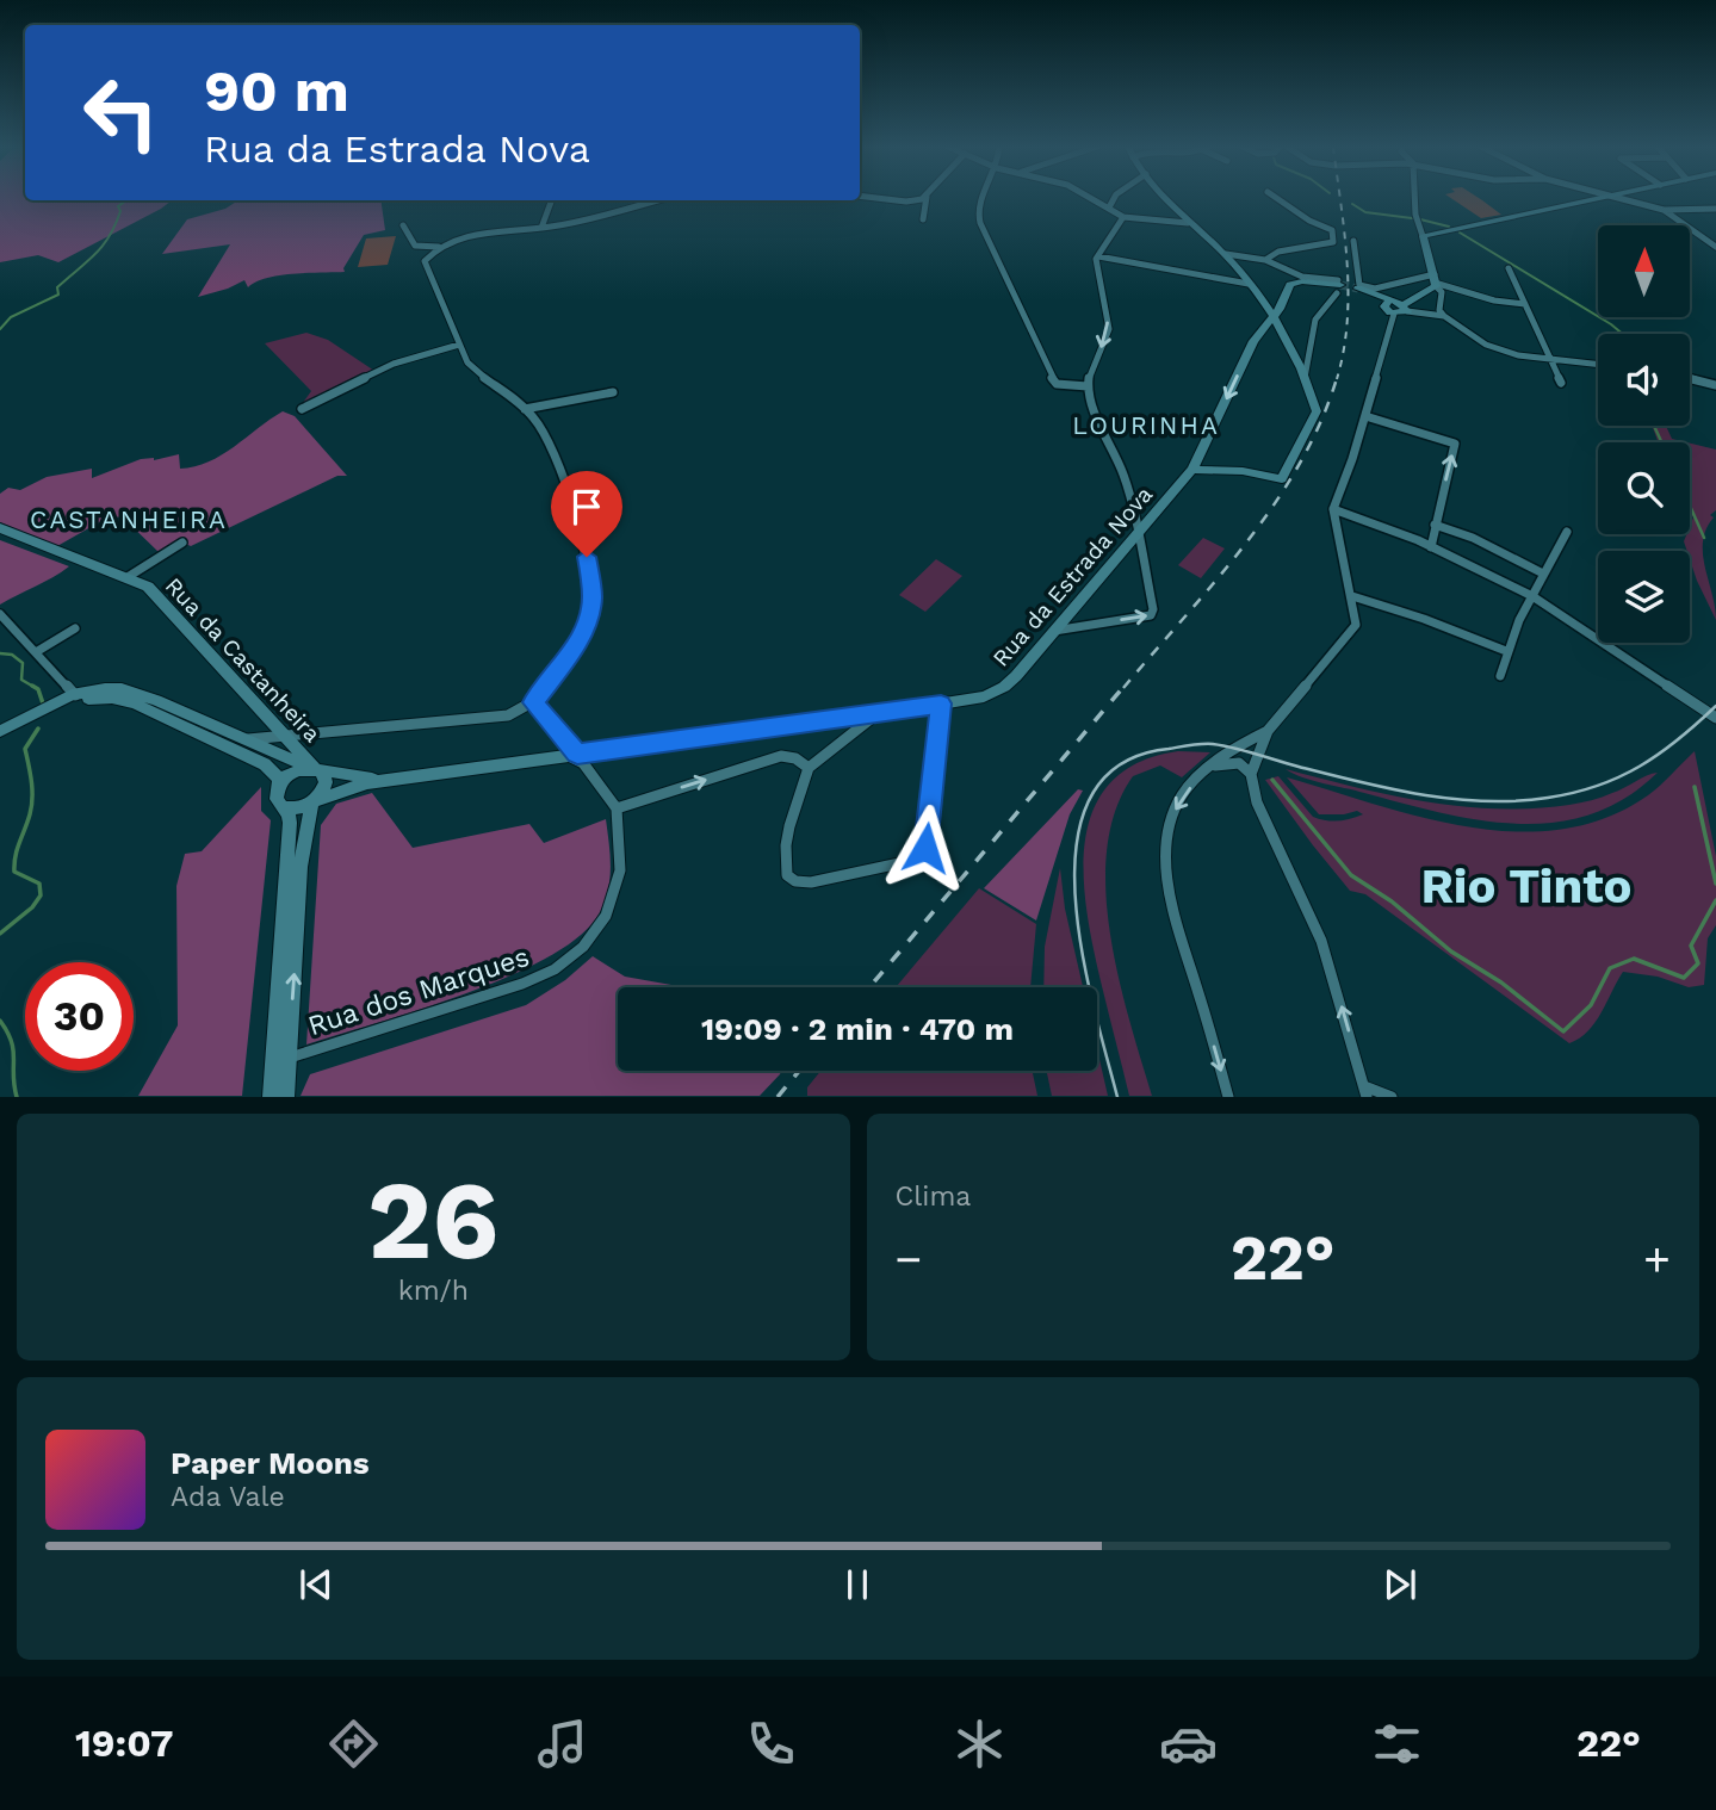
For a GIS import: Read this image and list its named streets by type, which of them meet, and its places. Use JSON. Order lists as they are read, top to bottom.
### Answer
{
  "streets": {
    "street": ["Rua da Estrada Nova", "Rua da Castanheira", "Rua dos Marques"]
  },
  "crossings": [
    ["Rua da Estrada Nova", "Rua da Castanheira"]
  ],
  "districts": ["LOURINHA", "CASTANHEIRA", "Rio Tinto"],
  "north": "top",
  "page": {
    "turn": ["90 m", "Rua da Estrada Nova"],
    "limit": "30",
    "trip": "19:09 · 2 min · 470 m",
    "tile": [
      ["26", "km/h"],
      "Clima"
    ],
    "heat": ["−", "22°", "+"],
    "song": ["Paper Moons", "Ada Vale"],
    "tabs": ["19:07", "22°"]
  }
}
